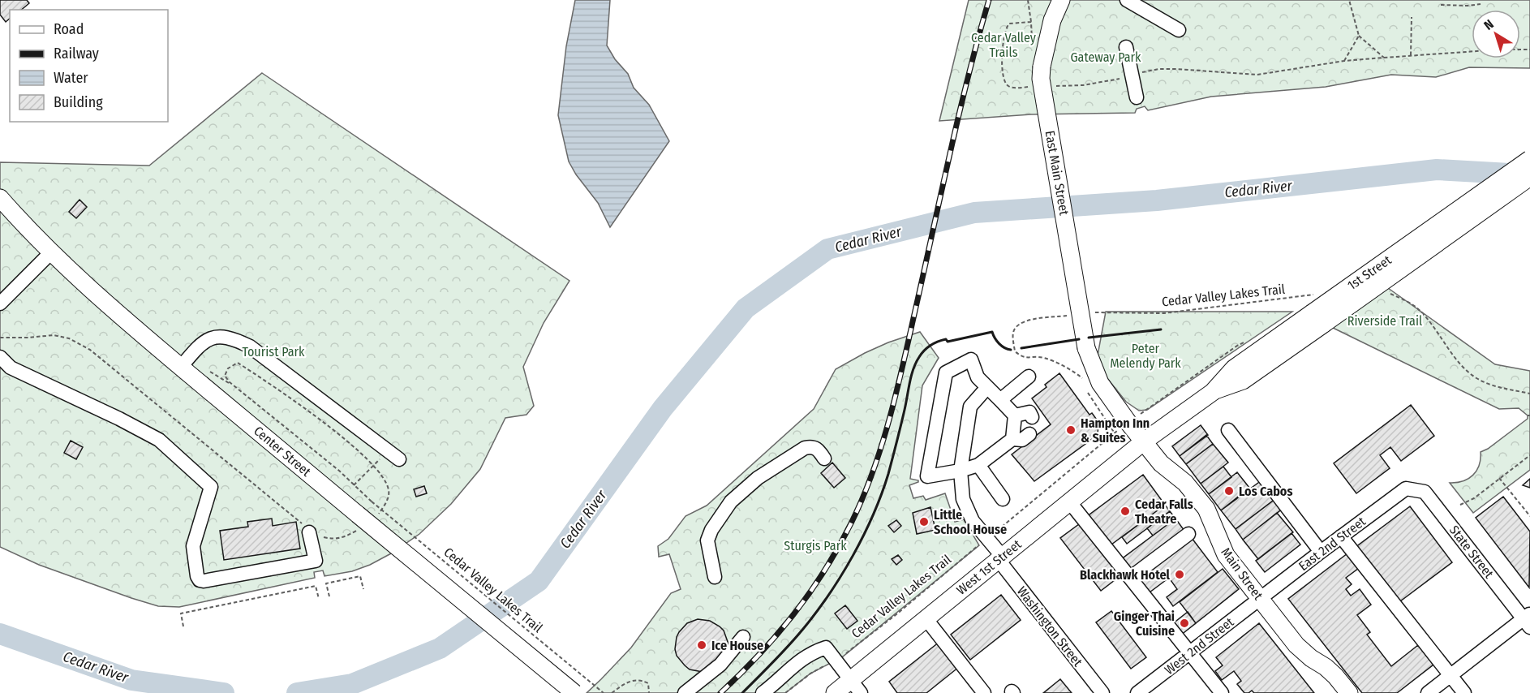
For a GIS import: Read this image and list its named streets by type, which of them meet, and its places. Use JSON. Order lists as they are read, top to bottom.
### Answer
{
  "streets": {
    "main road": [
      "East Main Street",
      "1st Street",
      "Center Street",
      "West 1st Street",
      "Main Street"
    ],
    "street": [
      "East 2nd Street",
      "State Street",
      "Washington Street",
      "West 2nd Street"
    ],
    "path": ["Cedar Valley Lakes Trail"]
  },
  "crossings": [
    ["East Main Street", "Main Street"],
    ["1st Street", "West 1st Street"],
    ["1st Street", "Main Street"],
    ["Cedar Valley Lakes Trail", "Main Street"],
    ["Cedar Valley Lakes Trail", "Washington Street"],
    ["East 2nd Street", "State Street"],
    ["East 2nd Street", "Main Street"],
    ["East 2nd Street", "West 2nd Street"],
    ["West 1st Street", "Main Street"],
    ["West 1st Street", "Washington Street"],
    ["Main Street", "West 2nd Street"]
  ],
  "water": ["Cedar River"],
  "parks": [
    "Cedar Valley Trails",
    "Gateway Park",
    "Riverside Trail",
    "Peter Melendy Park",
    "Tourist Park",
    "Sturgis Park"
  ],
  "places": [
    "Hampton Inn & Suites",
    "Los Cabos",
    "Cedar Falls Theatre",
    "Little School House",
    "Blackhawk Hotel",
    "Ginger Thai Cuisine",
    "Ice House"
  ],
  "legend": [
    "Road",
    "Railway",
    "Water",
    "Building"
  ],
  "north": "top left"
}
